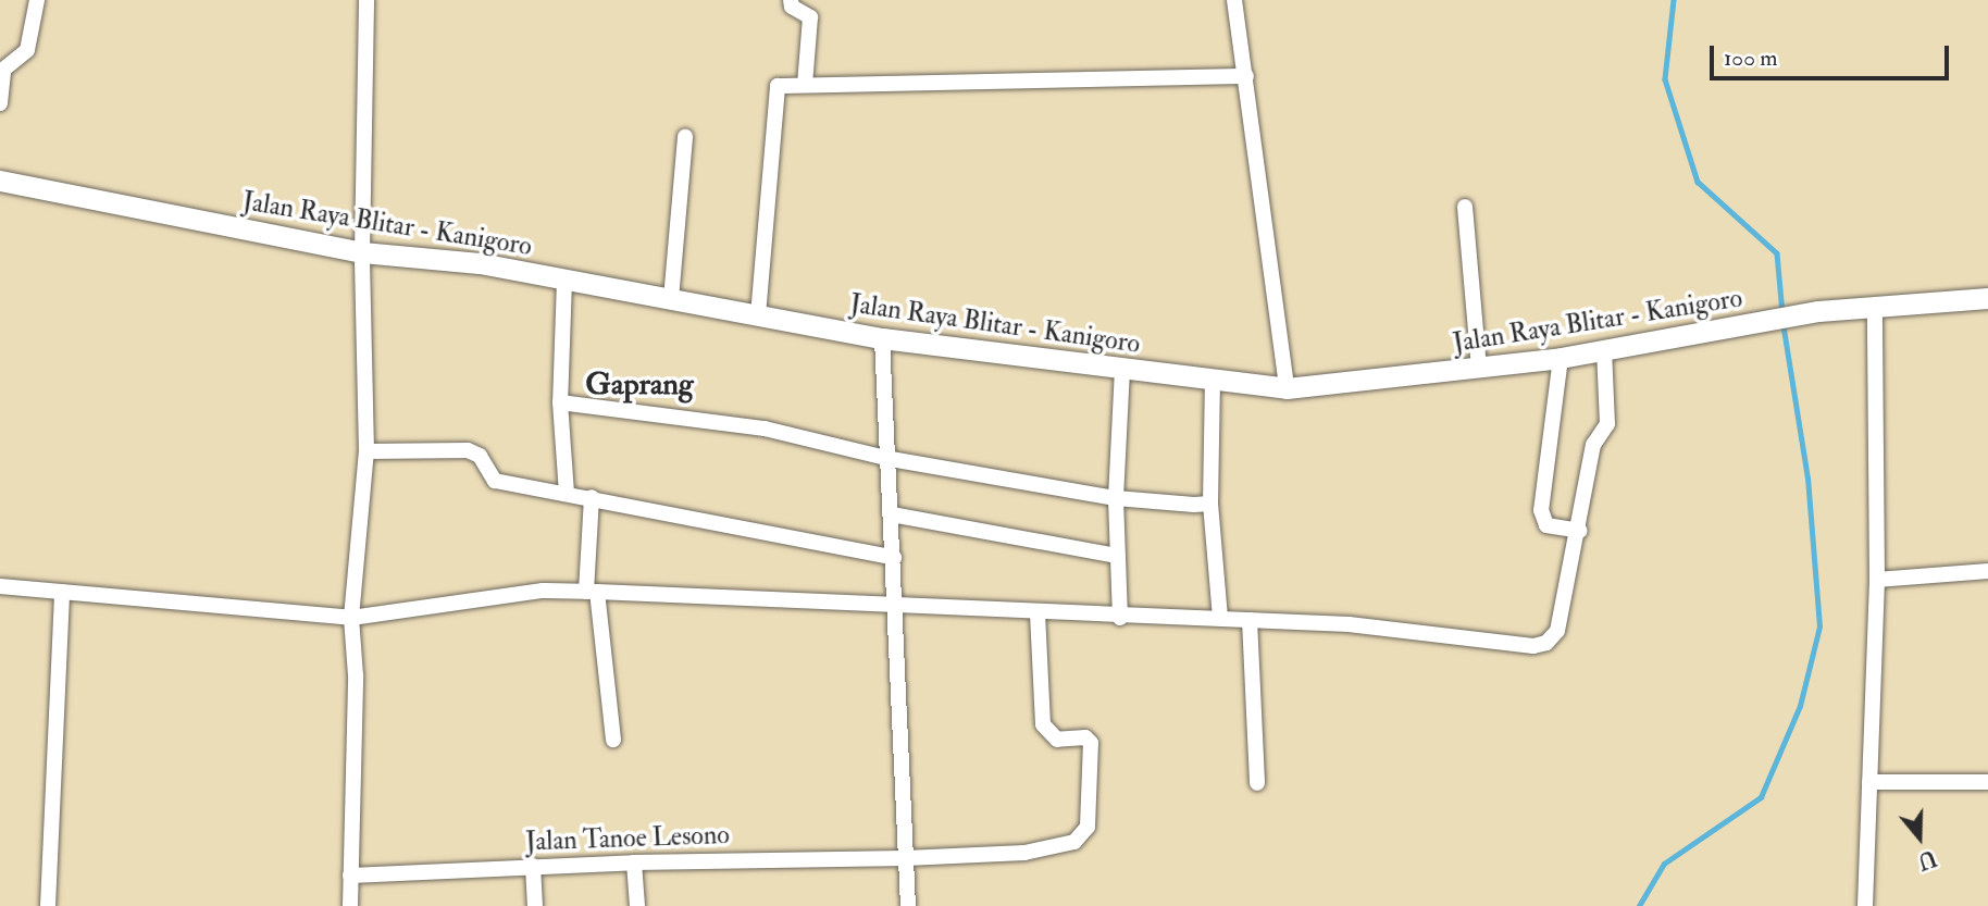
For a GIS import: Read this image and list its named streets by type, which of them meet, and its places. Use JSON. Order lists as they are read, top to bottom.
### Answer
{
  "streets": {
    "main road": ["Jalan Raya Blitar - Kanigoro"],
    "street": ["Jalan Tanoe Lesono"]
  },
  "districts": ["Gaprang"],
  "scale_bar": "100 m",
  "north": "bottom"
}
